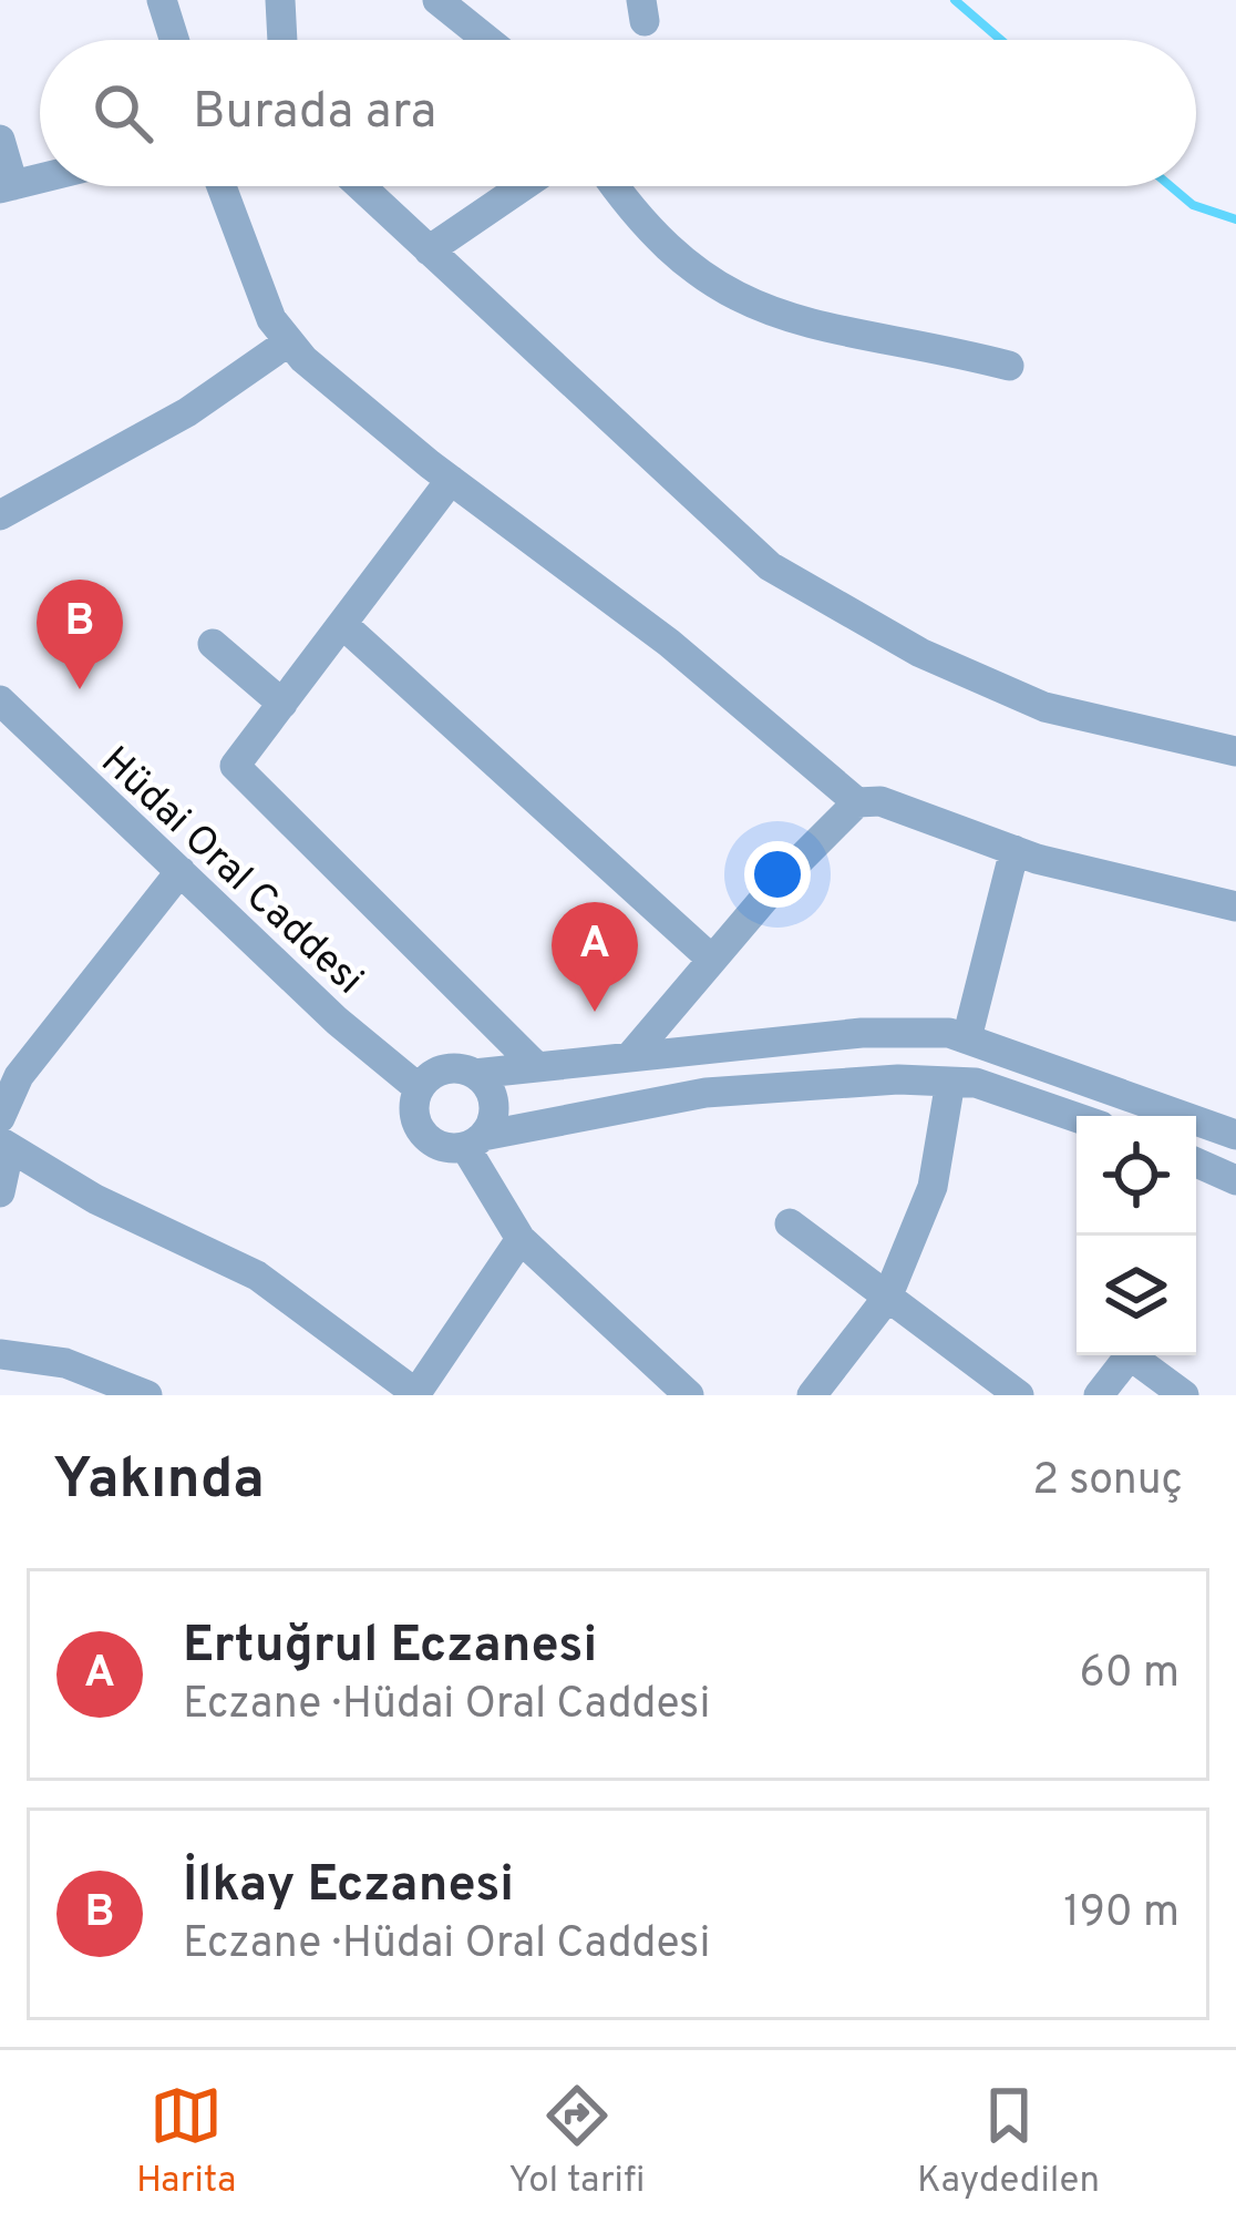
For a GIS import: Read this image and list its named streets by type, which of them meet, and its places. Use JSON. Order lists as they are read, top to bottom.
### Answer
{
  "streets": {
    "street": ["Hüdai Oral Caddesi"]
  },
  "page": {
    "search": "Burada ara",
    "pins": ["B", "A"],
    "heading": ["Yakında", "2 sonuç"],
    "list": [
      {
        "mark": "A",
        "name": "Ertuğrul Eczanesi",
        "note": "Eczane · Hüdai Oral Caddesi",
        "value": "60 m"
      },
      {
        "mark": "B",
        "name": "İlkay Eczanesi",
        "note": "Eczane · Hüdai Oral Caddesi",
        "value": "190 m"
      }
    ],
    "nav": ["Harita", "Yol tarifi", "Kaydedilen"]
  }
}
